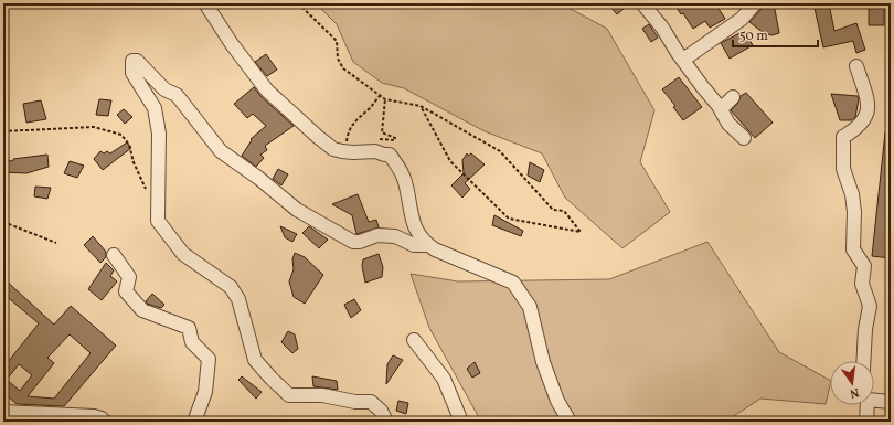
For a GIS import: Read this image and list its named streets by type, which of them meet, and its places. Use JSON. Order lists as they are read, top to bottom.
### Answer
{
  "scale_bar": "50 m",
  "north": "bottom"
}
